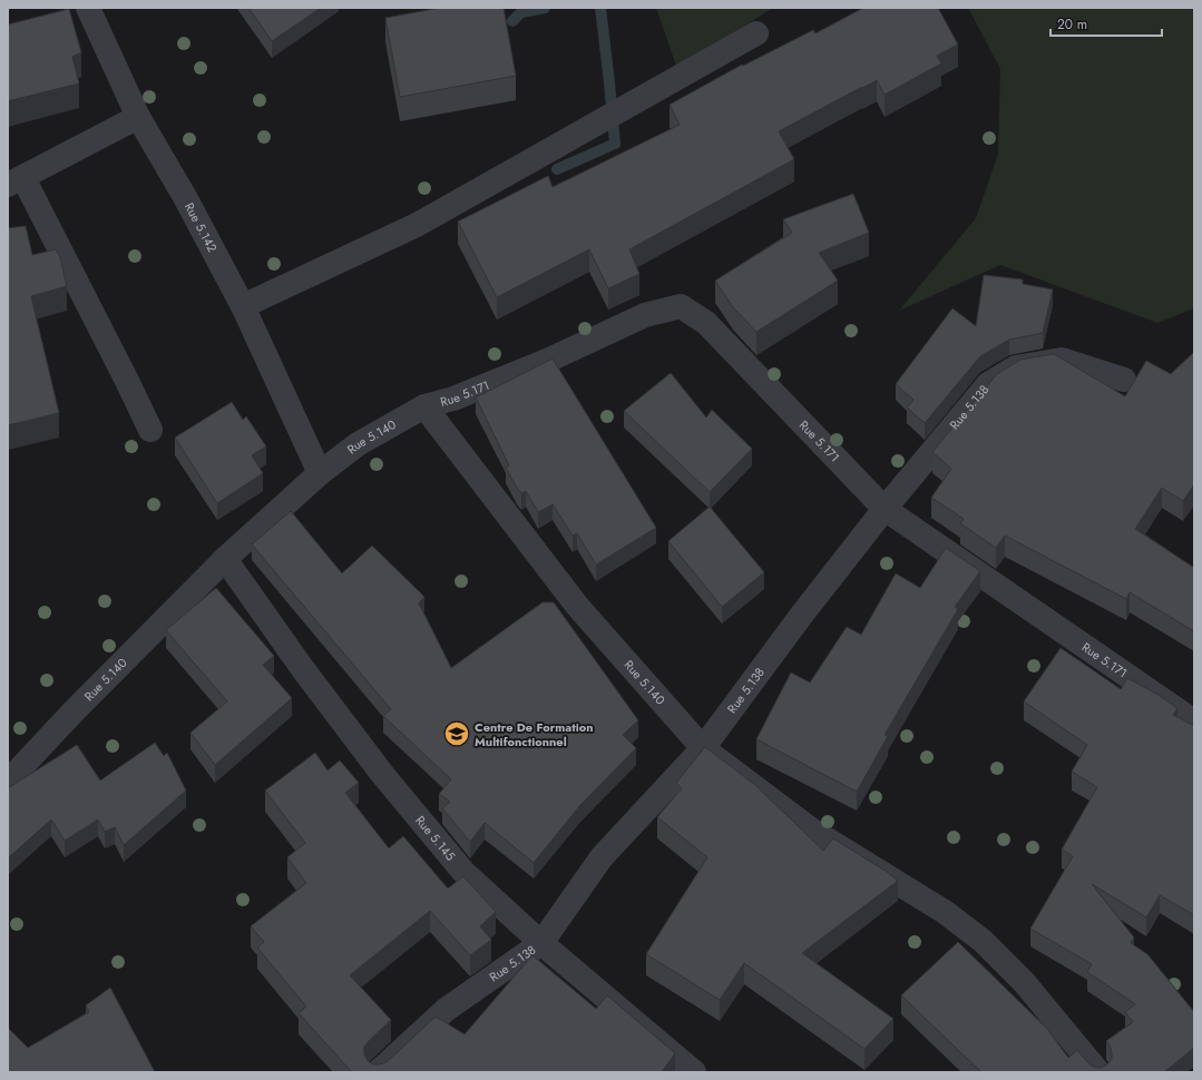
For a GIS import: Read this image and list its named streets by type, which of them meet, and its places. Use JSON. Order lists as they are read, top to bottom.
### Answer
{
  "streets": {
    "street": [
      "Rue 5.142",
      "Rue 5.171",
      "Rue 5.138",
      "Rue 5.140",
      "Rue 5.145"
    ]
  },
  "crossings": [
    ["Rue 5.142", "Rue 5.140"],
    ["Rue 5.171", "Rue 5.138"],
    ["Rue 5.171", "Rue 5.140"],
    ["Rue 5.138", "Rue 5.140"],
    ["Rue 5.138", "Rue 5.145"],
    ["Rue 5.140", "Rue 5.145"]
  ],
  "places": {
    "school or university": ["Centre De Formation Multifonctionnel"]
  },
  "scale_bar": "20 m"
}
